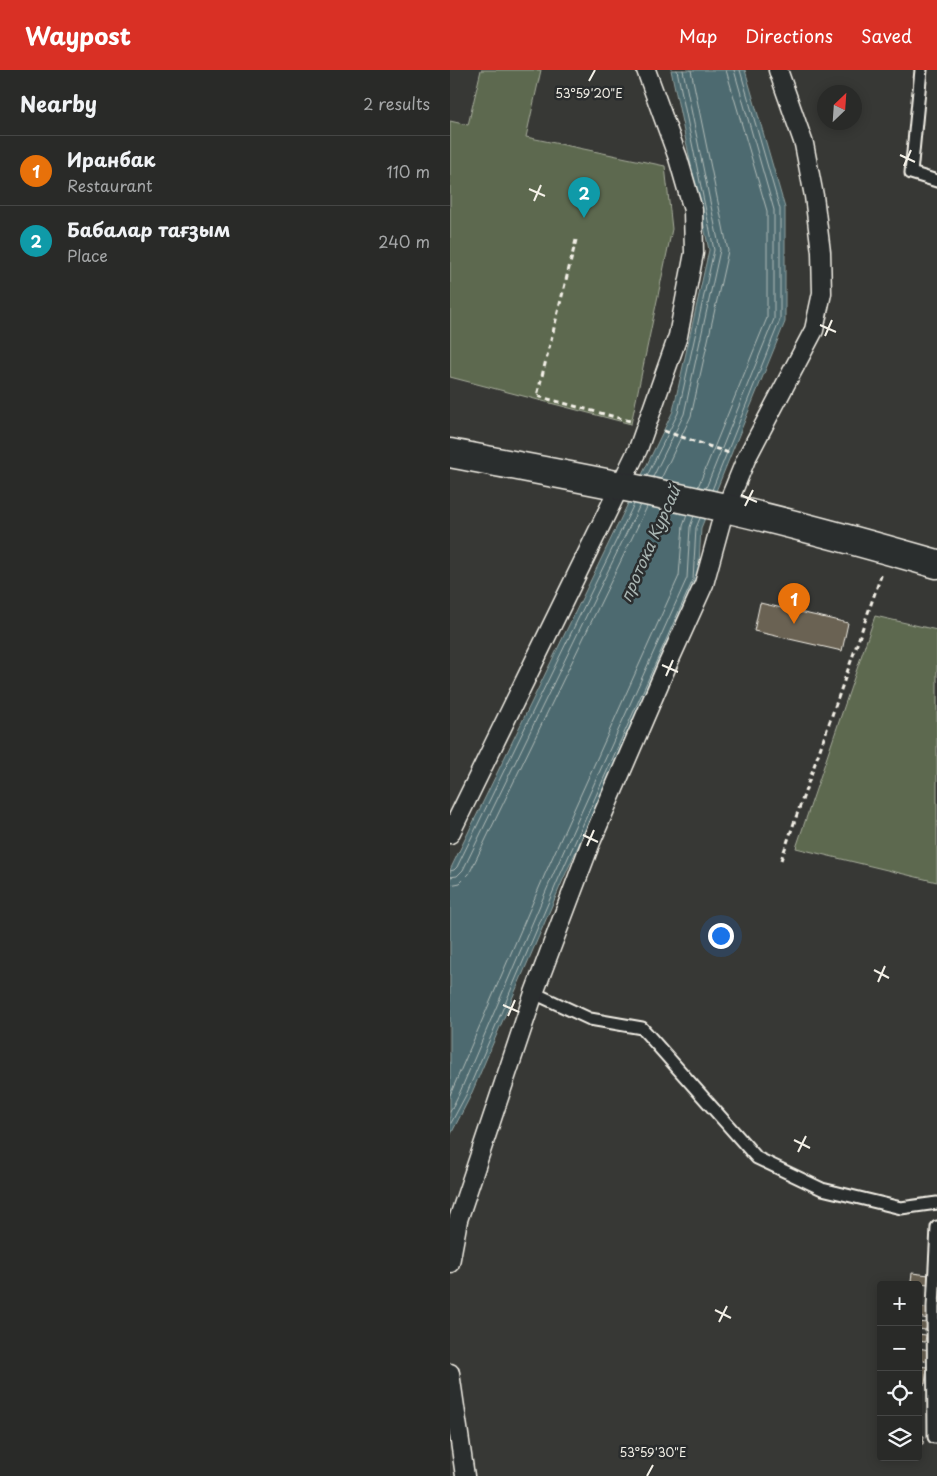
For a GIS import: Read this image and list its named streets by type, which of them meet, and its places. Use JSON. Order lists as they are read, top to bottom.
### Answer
{
  "water": ["протока Курсай"],
  "north": "top right",
  "page": {
    "header": "Waypost",
    "nav": ["Map", "Directions", "Saved"],
    "heading": ["Nearby", "2 results"],
    "list": [
      {
        "mark": "1",
        "name": "Иранбак",
        "note": "Restaurant",
        "value": "110 m"
      },
      {
        "mark": "2",
        "name": "Бабалар тағзым",
        "note": "Place",
        "value": "240 m"
      }
    ],
    "pins": ["2", "1"],
    "map_buttons": ["+", "−"]
  },
  "coordinates": ["53°59'20\"E", "53°59'30\"E"]
}
